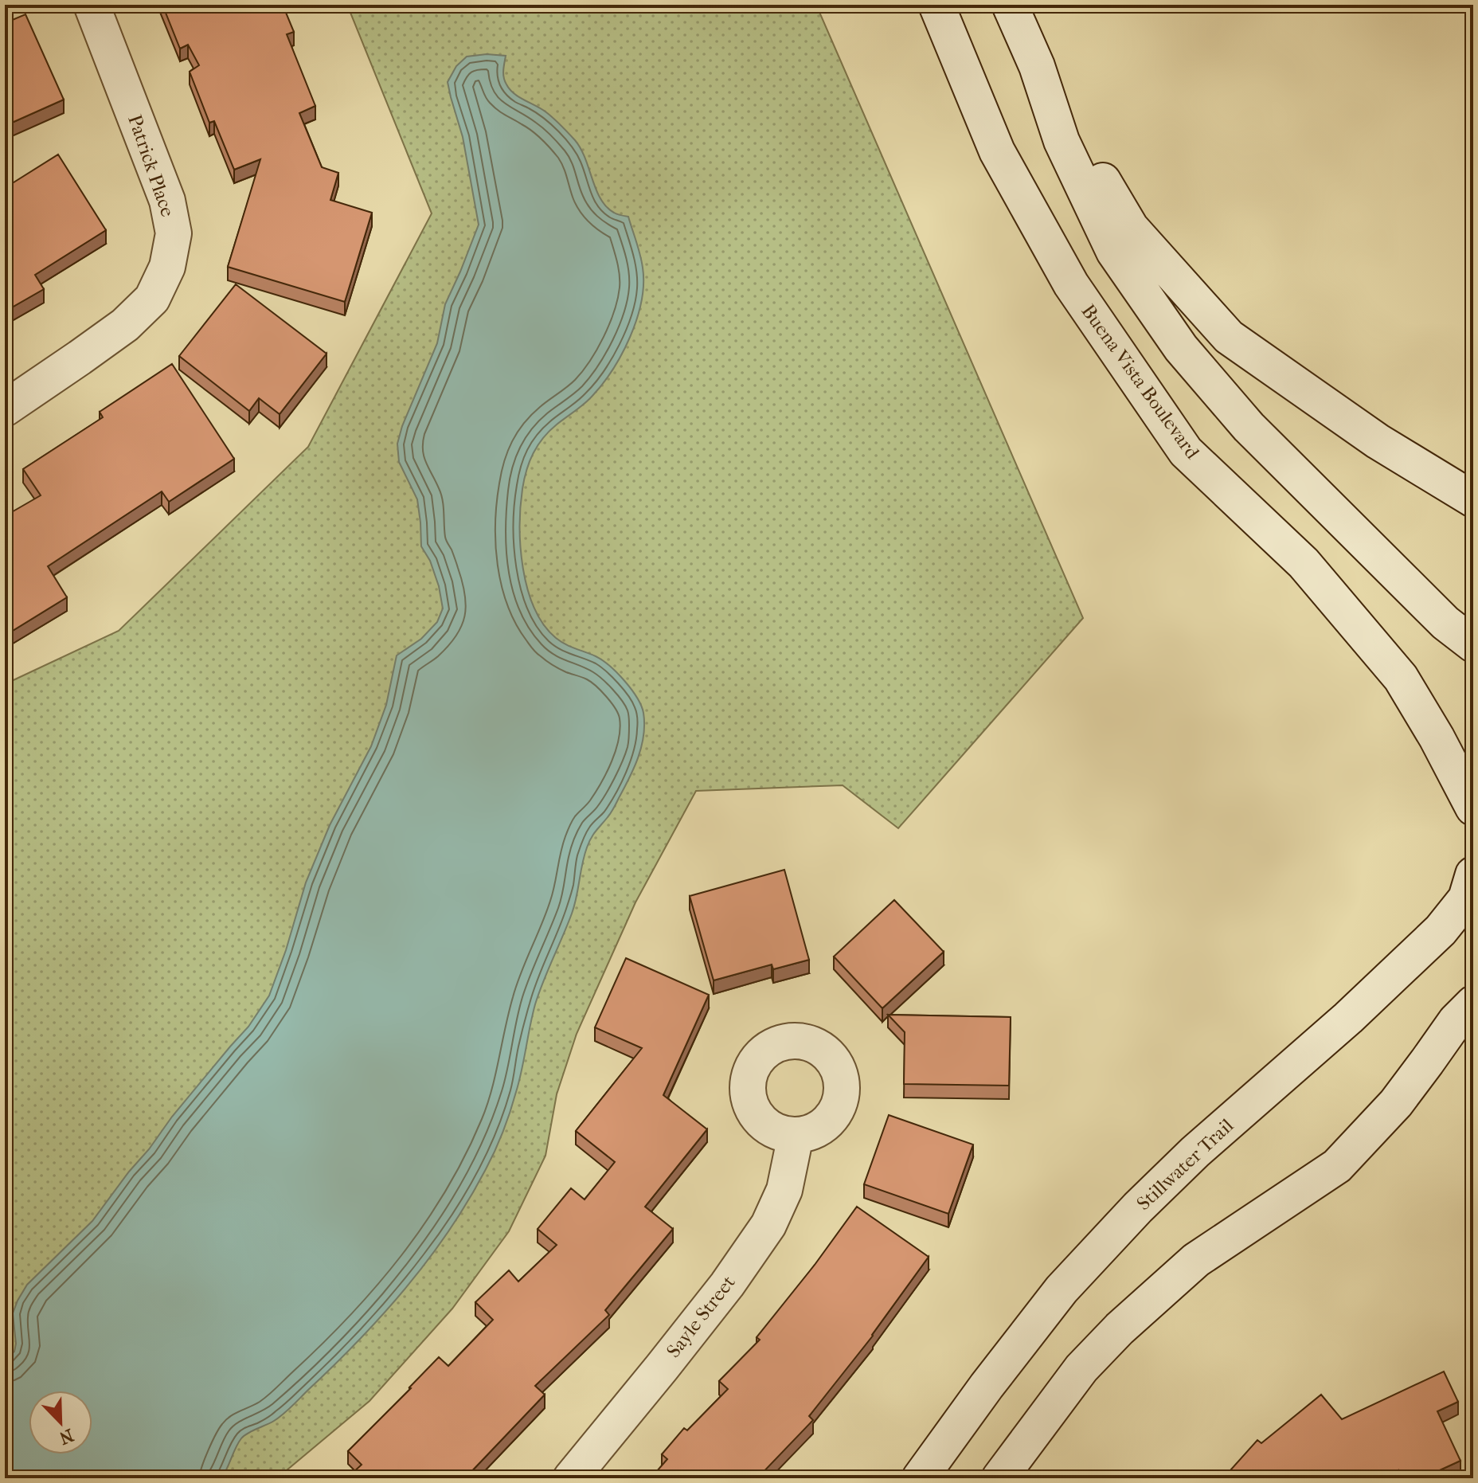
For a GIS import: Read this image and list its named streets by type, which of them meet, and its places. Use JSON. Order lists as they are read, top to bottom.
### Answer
{
  "streets": {
    "main road": [
      "Patrick Place",
      "Buena Vista Boulevard",
      "Stillwater Trail",
      "Sayle Street"
    ]
  },
  "north": "bottom right"
}
